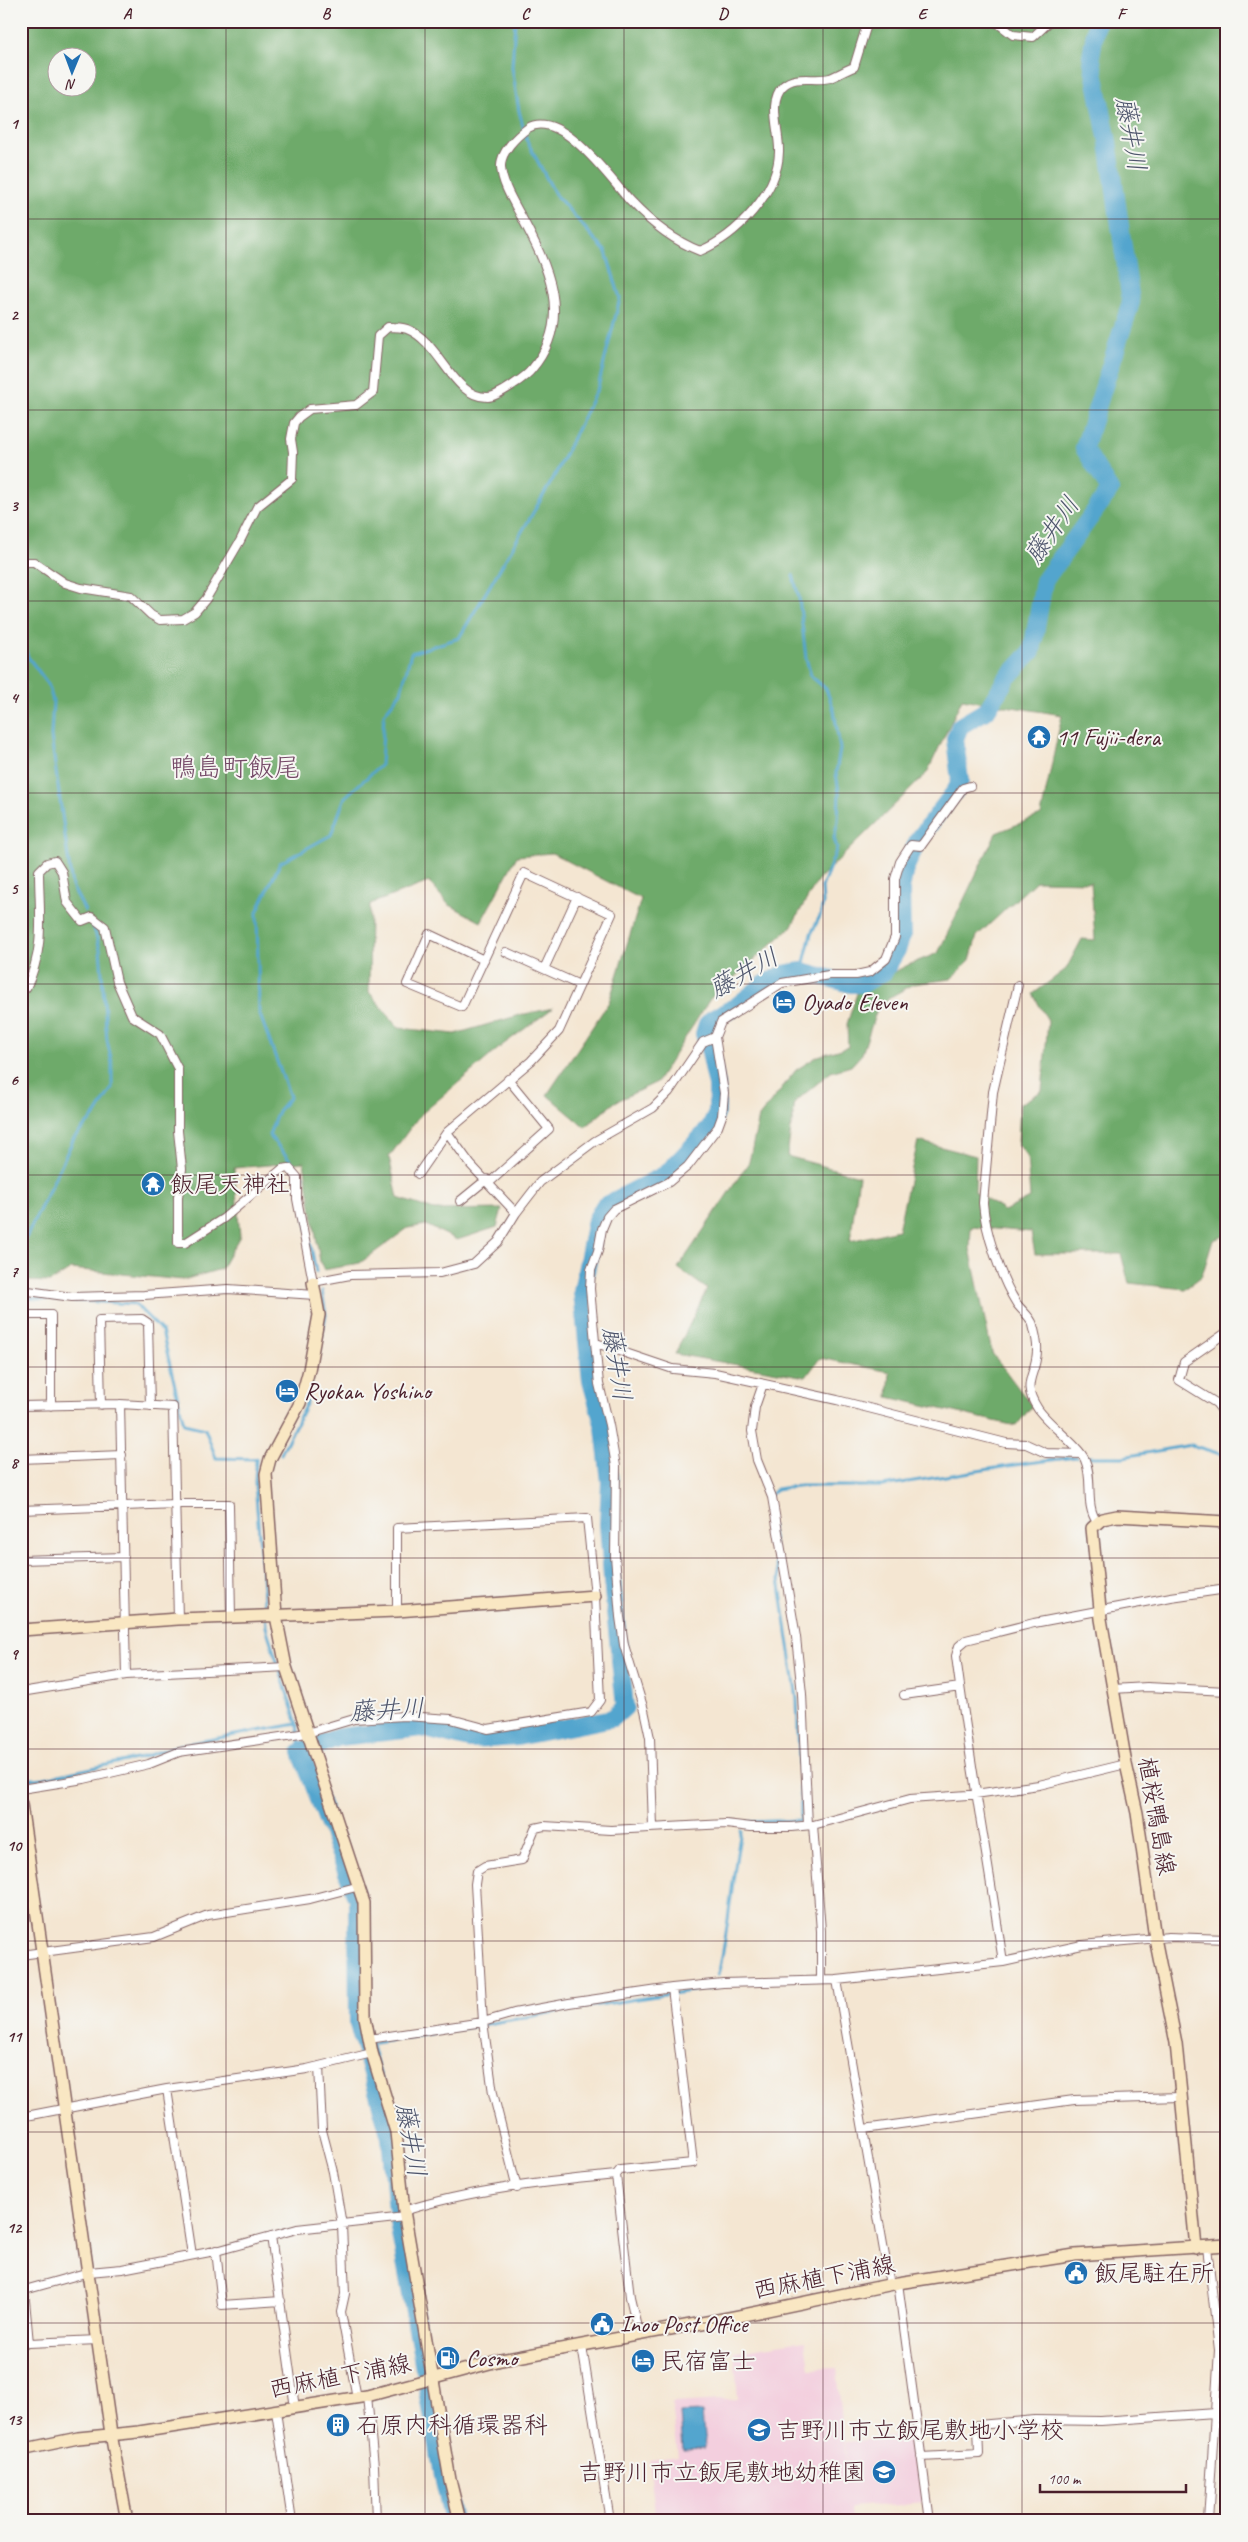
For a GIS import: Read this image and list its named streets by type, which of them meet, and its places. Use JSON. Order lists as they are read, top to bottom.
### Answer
{
  "streets": {
    "street": ["植桜鴨島線", "西麻植下浦線"]
  },
  "crossings": [
    ["植桜鴨島線", "西麻植下浦線"]
  ],
  "districts": ["鴨島町飯尾"],
  "water": ["藤井川"],
  "places": {
    "temple": ["11 Fujii-dera", "飯尾天神社"],
    "hotel": ["Oyado Eleven", "Ryokan Yoshino", "民宿富士"],
    "public building": ["飯尾駐在所", "Inoo Post Office"],
    "fuel station": ["Cosmo"],
    "building": ["石原内科循環器科"],
    "school or university": ["吉野川市立飯尾敷地小学校", "吉野川市立飯尾敷地幼稚園"]
  },
  "scale_bar": "100 m",
  "north": "bottom",
  "grid": {
    "columns": [
      "A",
      "B",
      "C",
      "D",
      "E",
      "F"
    ],
    "rows": [
      "1",
      "2",
      "3",
      "4",
      "5",
      "6",
      "7",
      "8",
      "9",
      "10",
      "11",
      "12",
      "13"
    ]
  }
}
